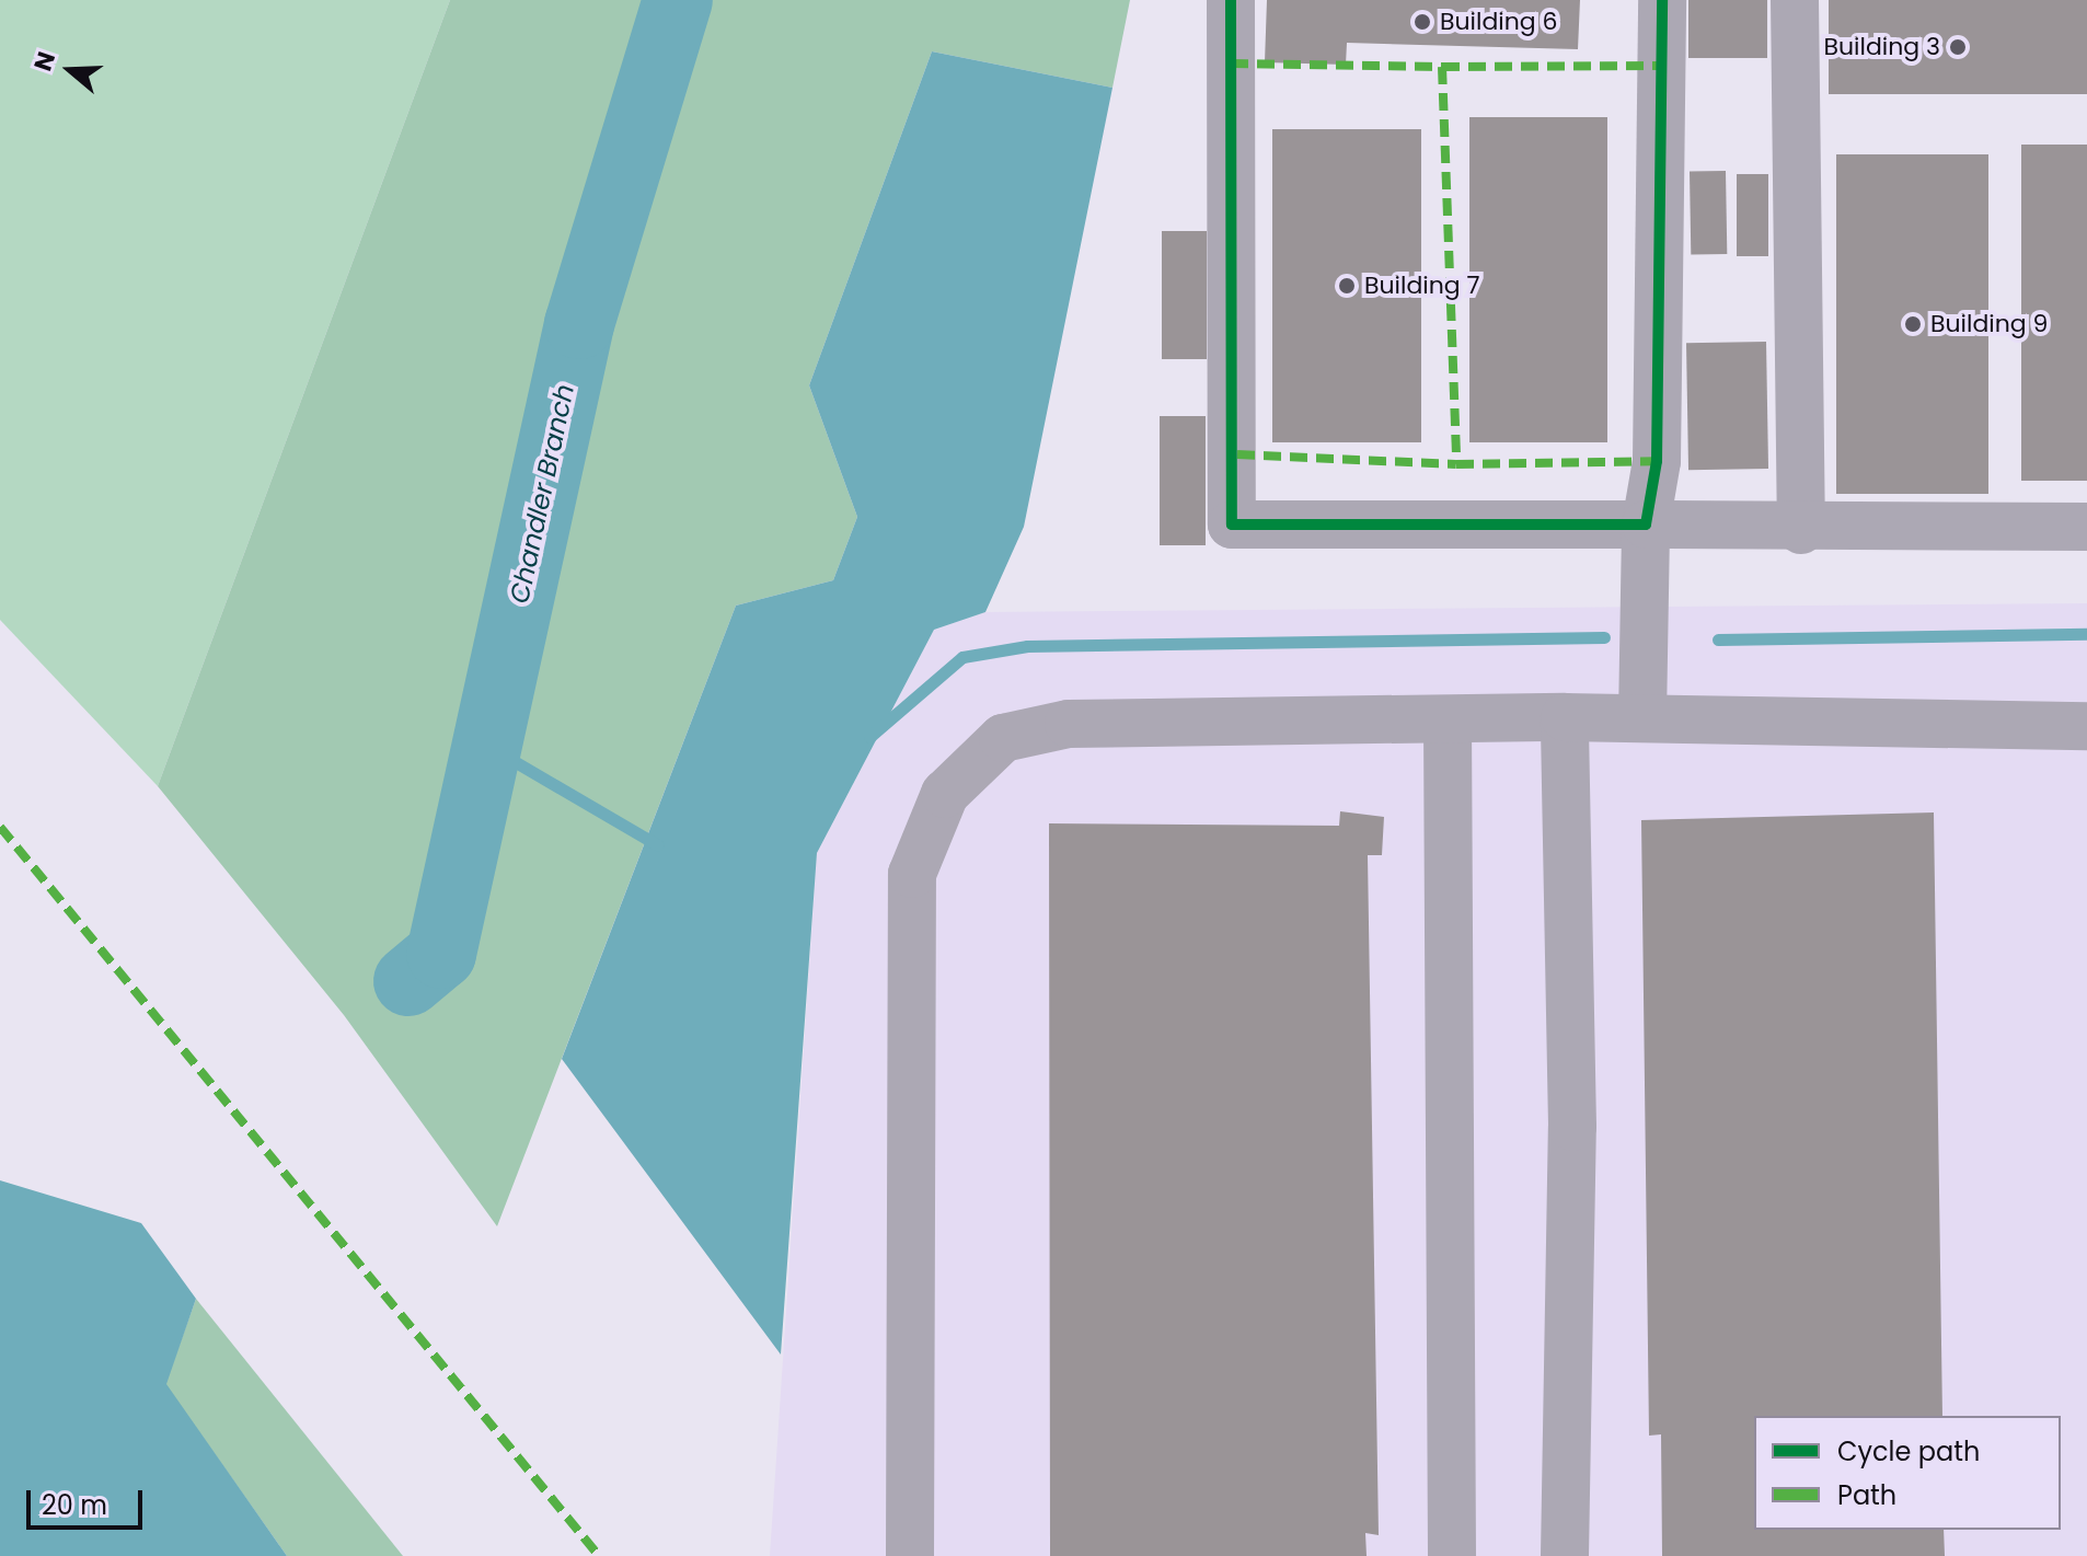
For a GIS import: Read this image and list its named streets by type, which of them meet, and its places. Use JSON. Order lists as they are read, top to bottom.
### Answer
{
  "water": ["Chandler Branch"],
  "places": [
    "Building 6",
    "Building 3",
    "Building 7",
    "Building 9"
  ],
  "legend": ["Cycle path", "Path"],
  "scale_bar": "20 m",
  "north": "left"
}
